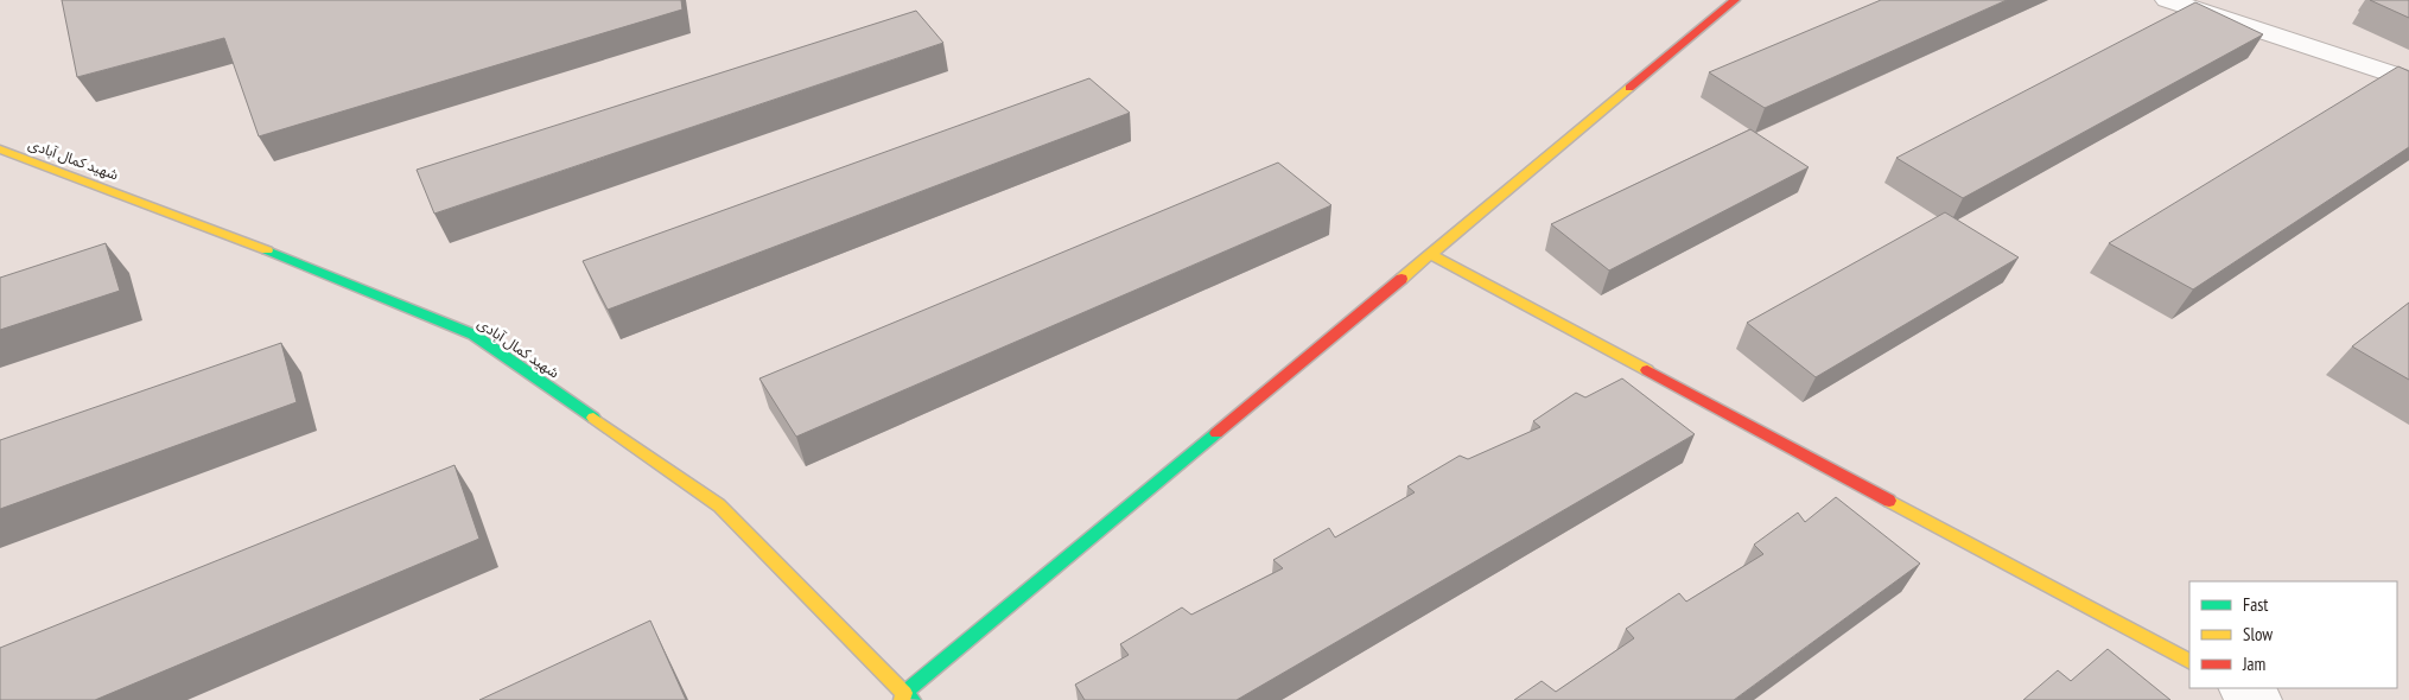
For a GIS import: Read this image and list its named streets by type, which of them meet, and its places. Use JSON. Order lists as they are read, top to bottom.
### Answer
{
  "streets": {
    "street": ["شهید کمال آبادی"]
  },
  "legend": ["Fast", "Slow", "Jam"]
}
